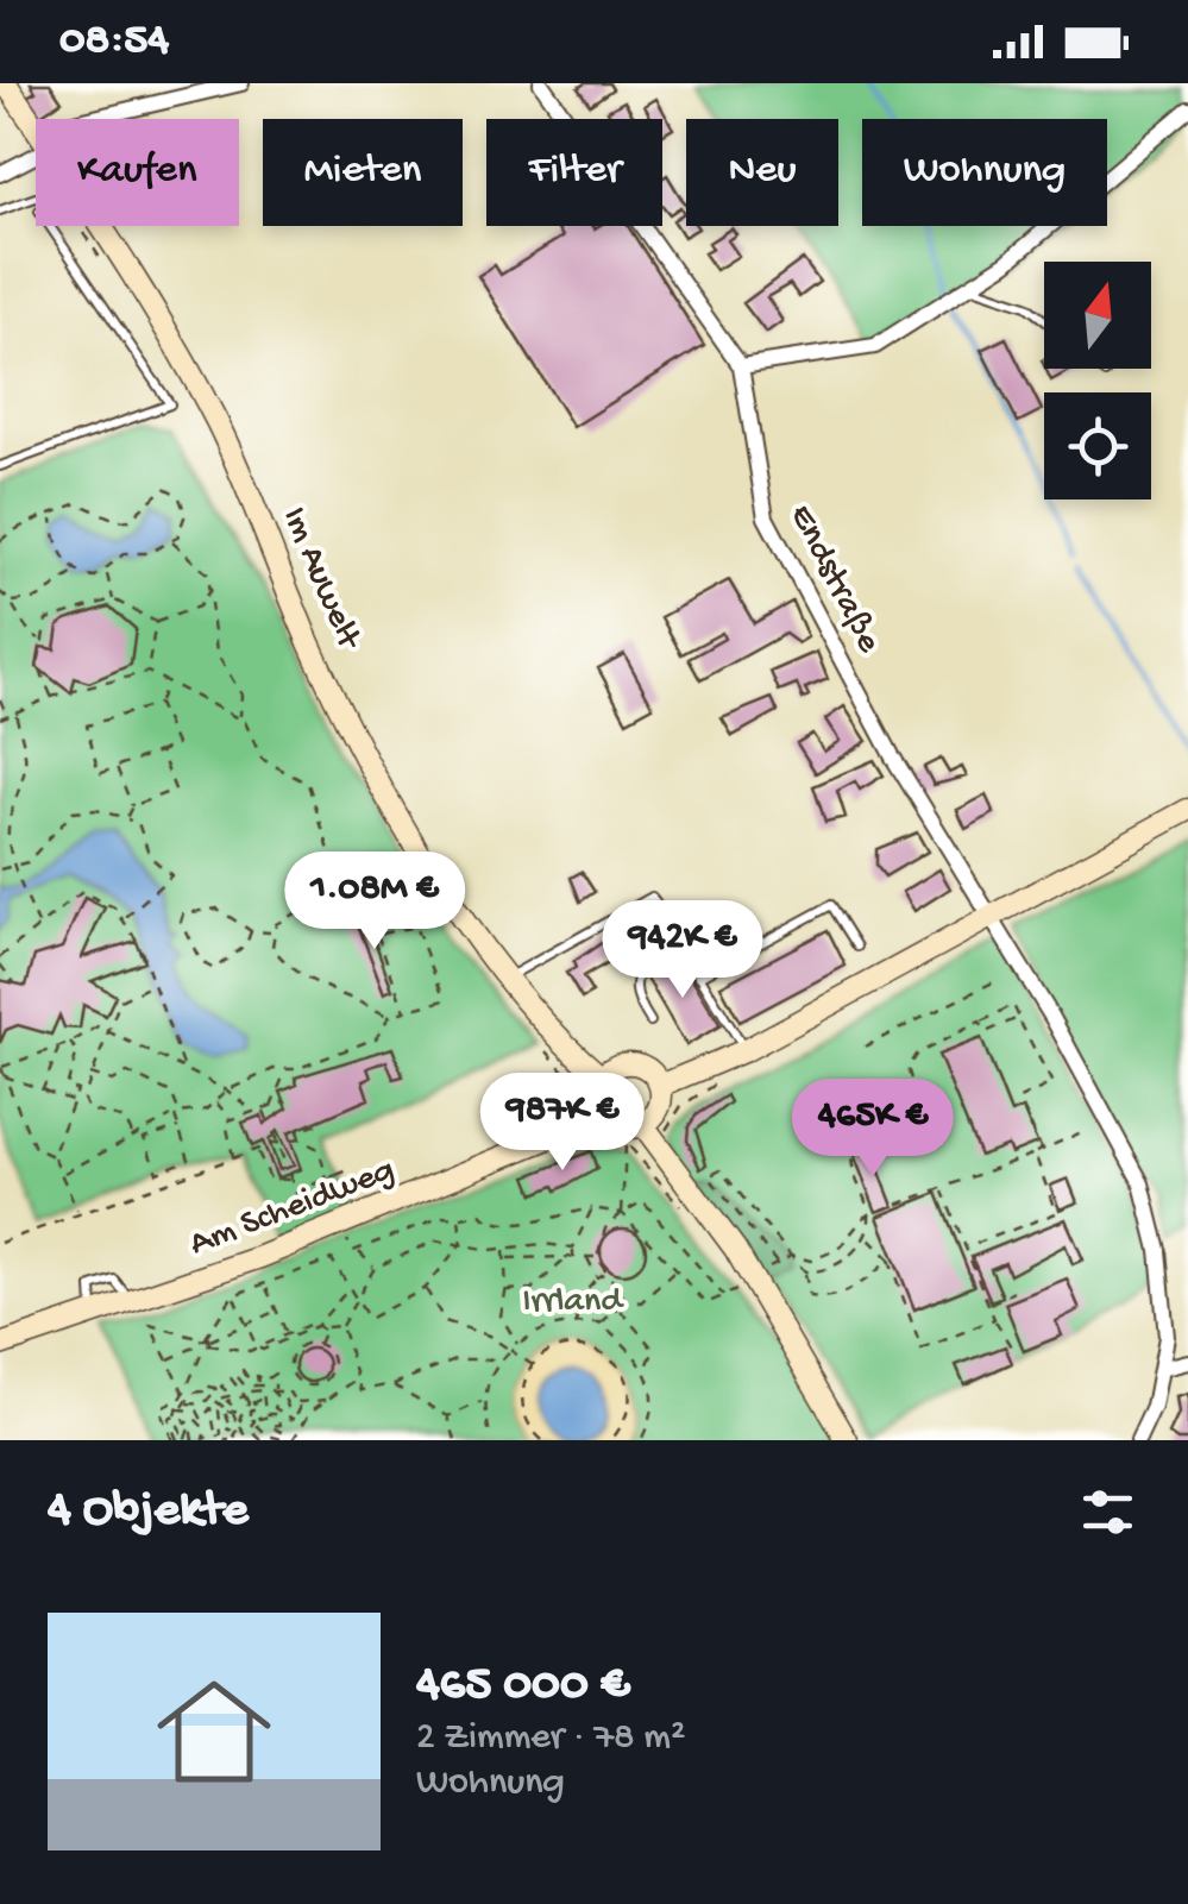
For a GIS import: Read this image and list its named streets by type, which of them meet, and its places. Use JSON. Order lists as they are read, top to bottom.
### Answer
{
  "streets": {
    "main road": ["Im Auwelt", "Am Scheidweg"],
    "street": ["Endstraße"]
  },
  "crossings": [
    ["Im Auwelt", "Am Scheidweg"]
  ],
  "parks": ["Irrland"],
  "north": "top",
  "page": {
    "status": "08:54",
    "chip": [
      "Kaufen",
      "Mieten",
      "Filter",
      "Neu",
      "Wohnung"
    ],
    "price": [
      "1.08M €",
      "942K €",
      "987K €",
      "465K €"
    ],
    "heading": "4 Objekte",
    "list": [
      {
        "name": "465 000 €",
        "note": "2 Zimmer · 78 m² · Wohnung"
      }
    ]
  }
}
